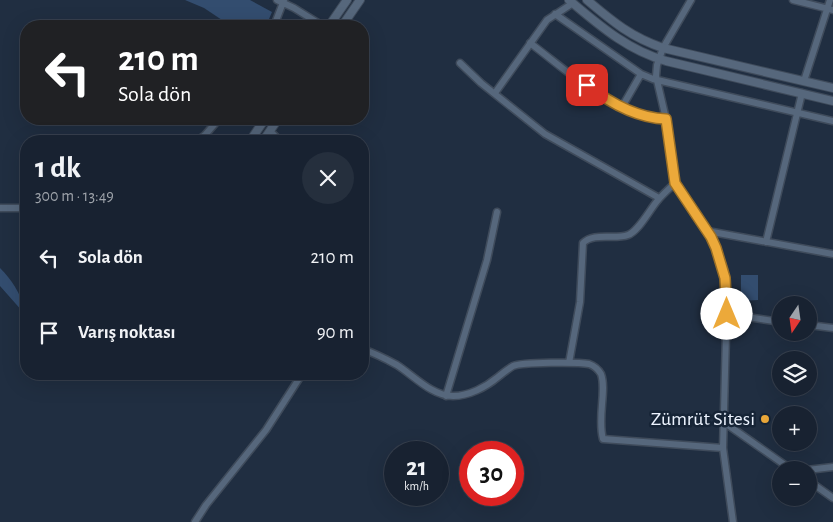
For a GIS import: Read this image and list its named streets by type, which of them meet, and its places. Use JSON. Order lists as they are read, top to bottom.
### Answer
{
  "places": ["Zümrüt Sitesi"],
  "north": "bottom",
  "page": {
    "turn": ["210 m", "Sola dön"],
    "heading": ["1 dk", "300 m · 13:49"],
    "list": [
      {
        "name": "Sola dön",
        "value": "210 m"
      },
      {
        "name": "Varış noktası",
        "value": "90 m"
      }
    ],
    "map_buttons": ["+", "−"],
    "speed": "21 km/h",
    "limit": "30"
  }
}
